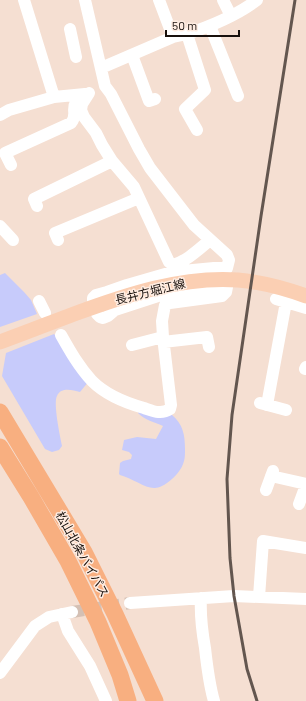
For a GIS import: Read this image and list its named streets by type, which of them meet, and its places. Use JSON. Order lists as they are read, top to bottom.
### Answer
{
  "streets": {
    "highway": ["松山北条バイパス"],
    "main road": ["長井方堀江線"]
  },
  "scale_bar": "50 m"
}
